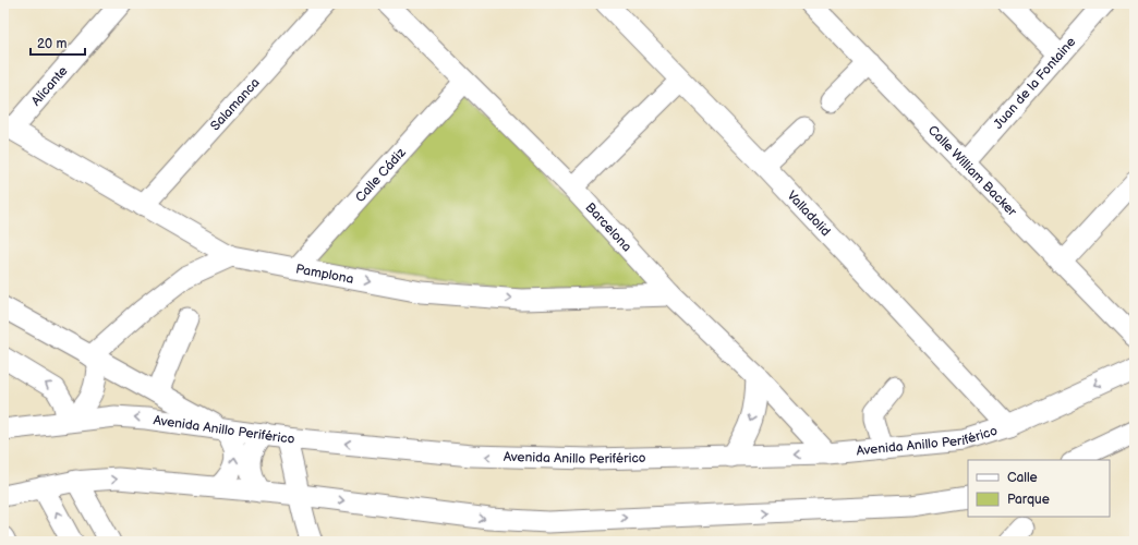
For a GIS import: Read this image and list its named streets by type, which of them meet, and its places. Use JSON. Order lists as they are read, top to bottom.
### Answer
{
  "streets": {
    "street": [
      "Juan de la Fontaine",
      "Alicante",
      "Salamanca",
      "Calle William Backer",
      "Calle Cádiz",
      "Valladolid",
      "Barcelona",
      "Pamplona",
      "Avenida Anillo Periférico"
    ]
  },
  "crossings": [
    ["Juan de la Fontaine", "Calle William Backer"],
    ["Alicante", "Pamplona"],
    ["Salamanca", "Pamplona"],
    ["Calle Cádiz", "Barcelona"],
    ["Calle Cádiz", "Pamplona"],
    ["Valladolid", "Avenida Anillo Periférico"],
    ["Barcelona", "Pamplona"],
    ["Barcelona", "Avenida Anillo Periférico"]
  ],
  "one_way": ["Pamplona"],
  "legend": ["Calle", "Parque"],
  "scale_bar": "20 m"
}
